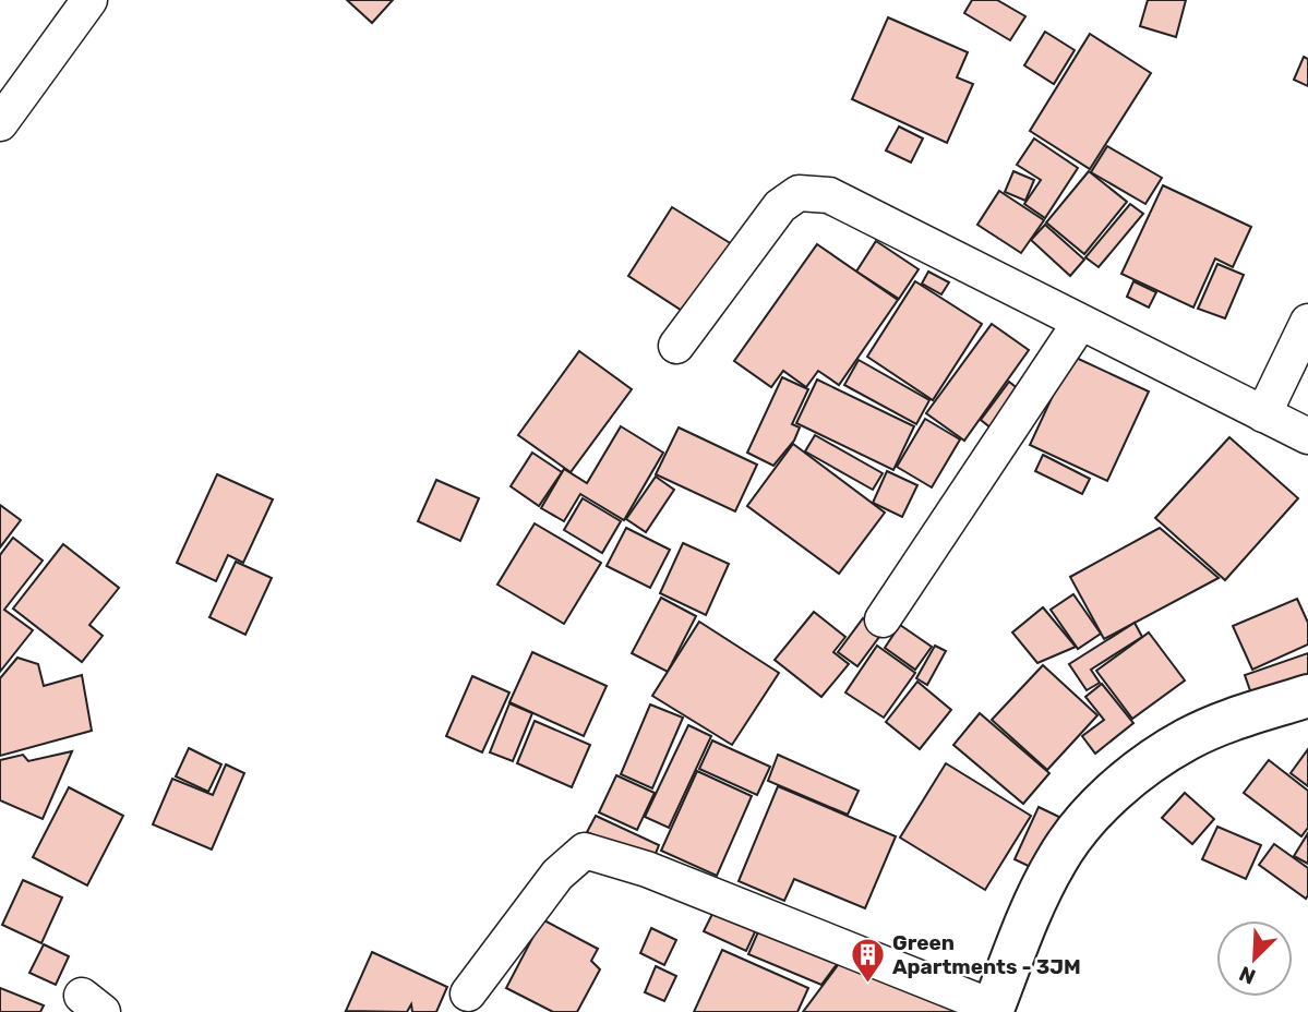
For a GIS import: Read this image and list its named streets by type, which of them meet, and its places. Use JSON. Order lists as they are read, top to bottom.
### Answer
{
  "places": {
    "building": ["Green Apartments - 3JM"]
  },
  "north": "bottom left"
}
